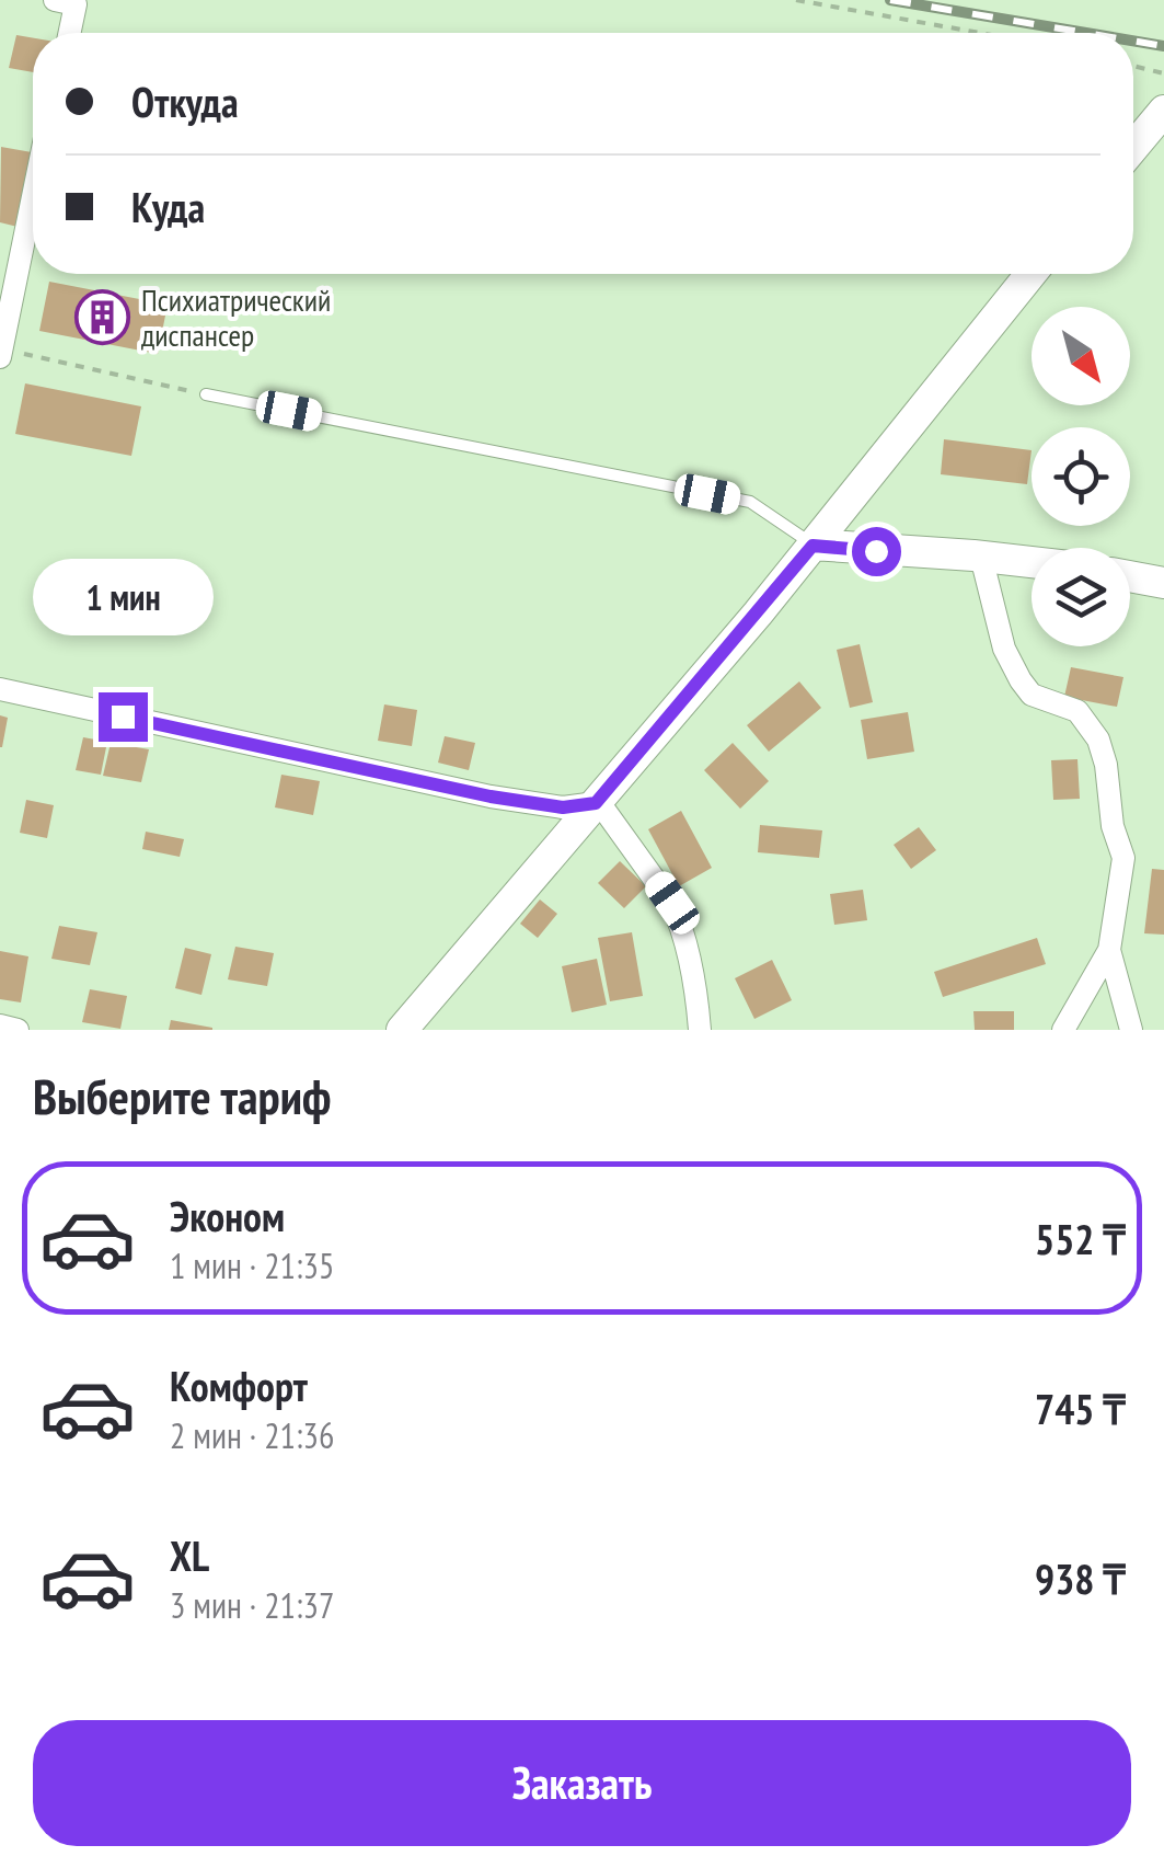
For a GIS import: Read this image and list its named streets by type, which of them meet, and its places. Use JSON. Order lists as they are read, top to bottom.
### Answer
{
  "places": {
    "building": ["Психиатрический диспансер"]
  },
  "north": "bottom right",
  "page": {
    "banner": ["Откуда", "Куда"],
    "bubble": "1 мин",
    "heading": "Выберите тариф",
    "list": [
      {
        "name": "Эконом",
        "note": "1 мин · 21:35",
        "value": "552 ₸"
      },
      {
        "name": "Комфорт",
        "note": "2 мин · 21:36",
        "value": "745 ₸"
      },
      {
        "name": "XL",
        "note": "3 мин · 21:37",
        "value": "938 ₸"
      }
    ],
    "buttons": "Заказать"
  }
}
